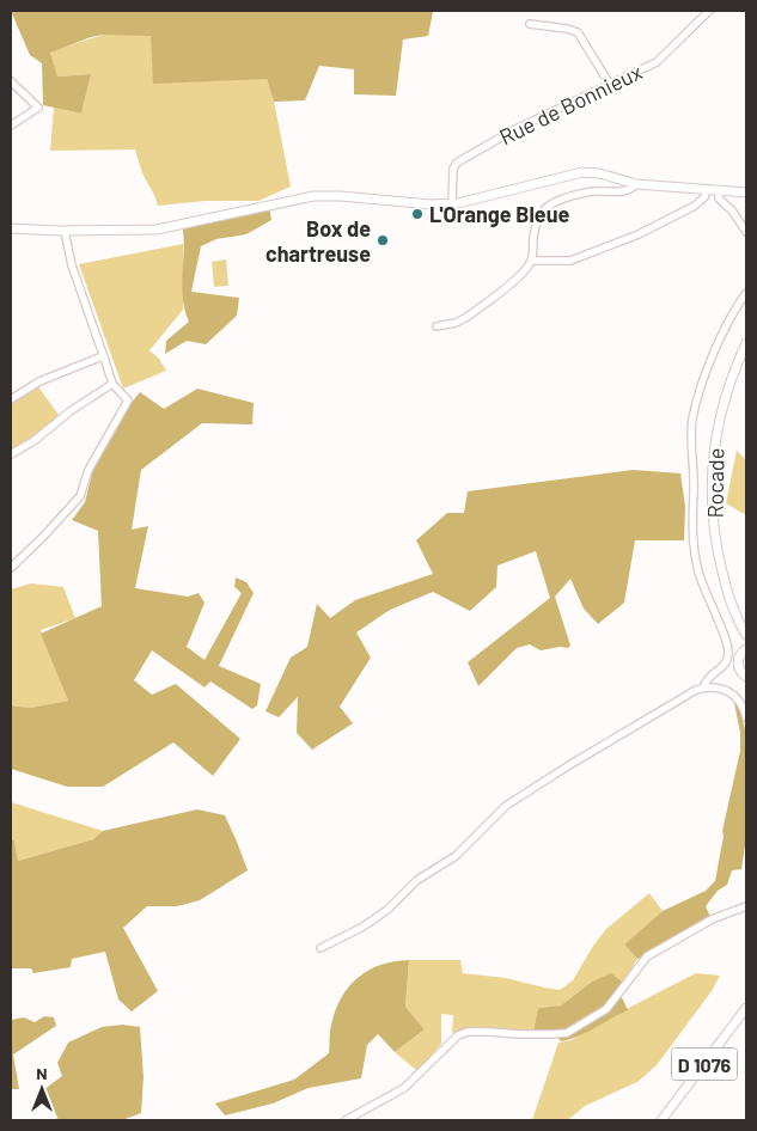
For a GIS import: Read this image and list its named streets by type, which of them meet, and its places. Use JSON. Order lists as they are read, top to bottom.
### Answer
{
  "streets": {
    "main road": ["Rocade", "D 1076"],
    "street": ["Rue de Bonnieux"]
  },
  "places": ["L'Orange Bleue", "Box de chartreuse"],
  "north": "top"
}
